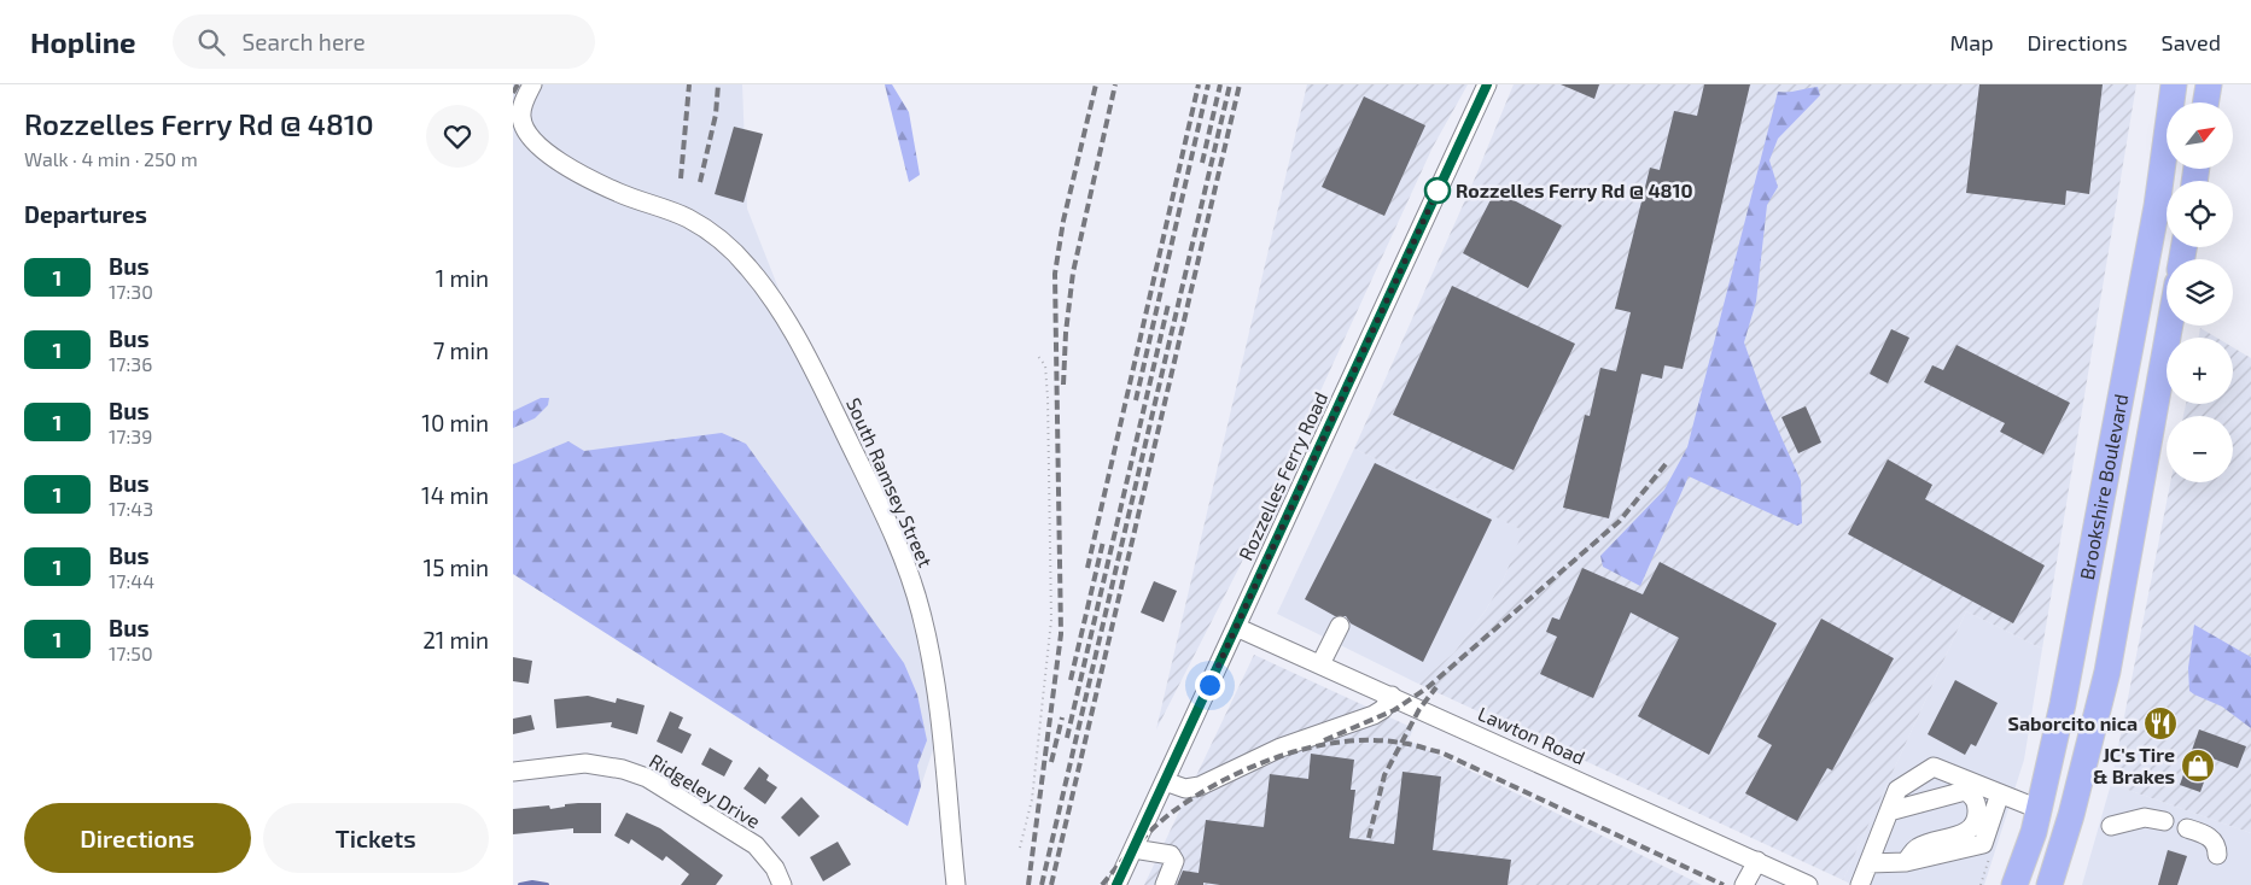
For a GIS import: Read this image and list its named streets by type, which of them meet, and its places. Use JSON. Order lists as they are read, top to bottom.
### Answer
{
  "streets": {
    "highway": ["Brookshire Boulevard"],
    "street": [
      "Rozzelles Ferry Road",
      "South Ramsey Street",
      "Lawton Road",
      "Ridgeley Drive"
    ]
  },
  "crossings": [
    ["Rozzelles Ferry Road", "Lawton Road"]
  ],
  "places": {
    "other": ["Rozzelles Ferry Rd @ 4810"],
    "restaurant": ["Saborcito nica"],
    "shop": ["JC's Tire & Brakes"]
  },
  "lines": ["bus line 1"],
  "north": "top right",
  "page": {
    "header": "Hopline",
    "search": "Search here",
    "nav": ["Map", "Directions", "Saved"],
    "heading": [
      ["Rozzelles Ferry Rd @ 4810", "Walk · 4 min · 250 m"],
      "Departures"
    ],
    "map_buttons": ["+", "−"],
    "list": [
      {
        "mark": "1",
        "name": "Bus",
        "note": "17:30",
        "value": "1 min"
      },
      {
        "mark": "1",
        "name": "Bus",
        "note": "17:36",
        "value": "7 min"
      },
      {
        "mark": "1",
        "name": "Bus",
        "note": "17:39",
        "value": "10 min"
      },
      {
        "mark": "1",
        "name": "Bus",
        "note": "17:43",
        "value": "14 min"
      },
      {
        "mark": "1",
        "name": "Bus",
        "note": "17:44",
        "value": "15 min"
      },
      {
        "mark": "1",
        "name": "Bus",
        "note": "17:50",
        "value": "21 min"
      }
    ],
    "buttons": ["Directions", "Tickets"]
  }
}
